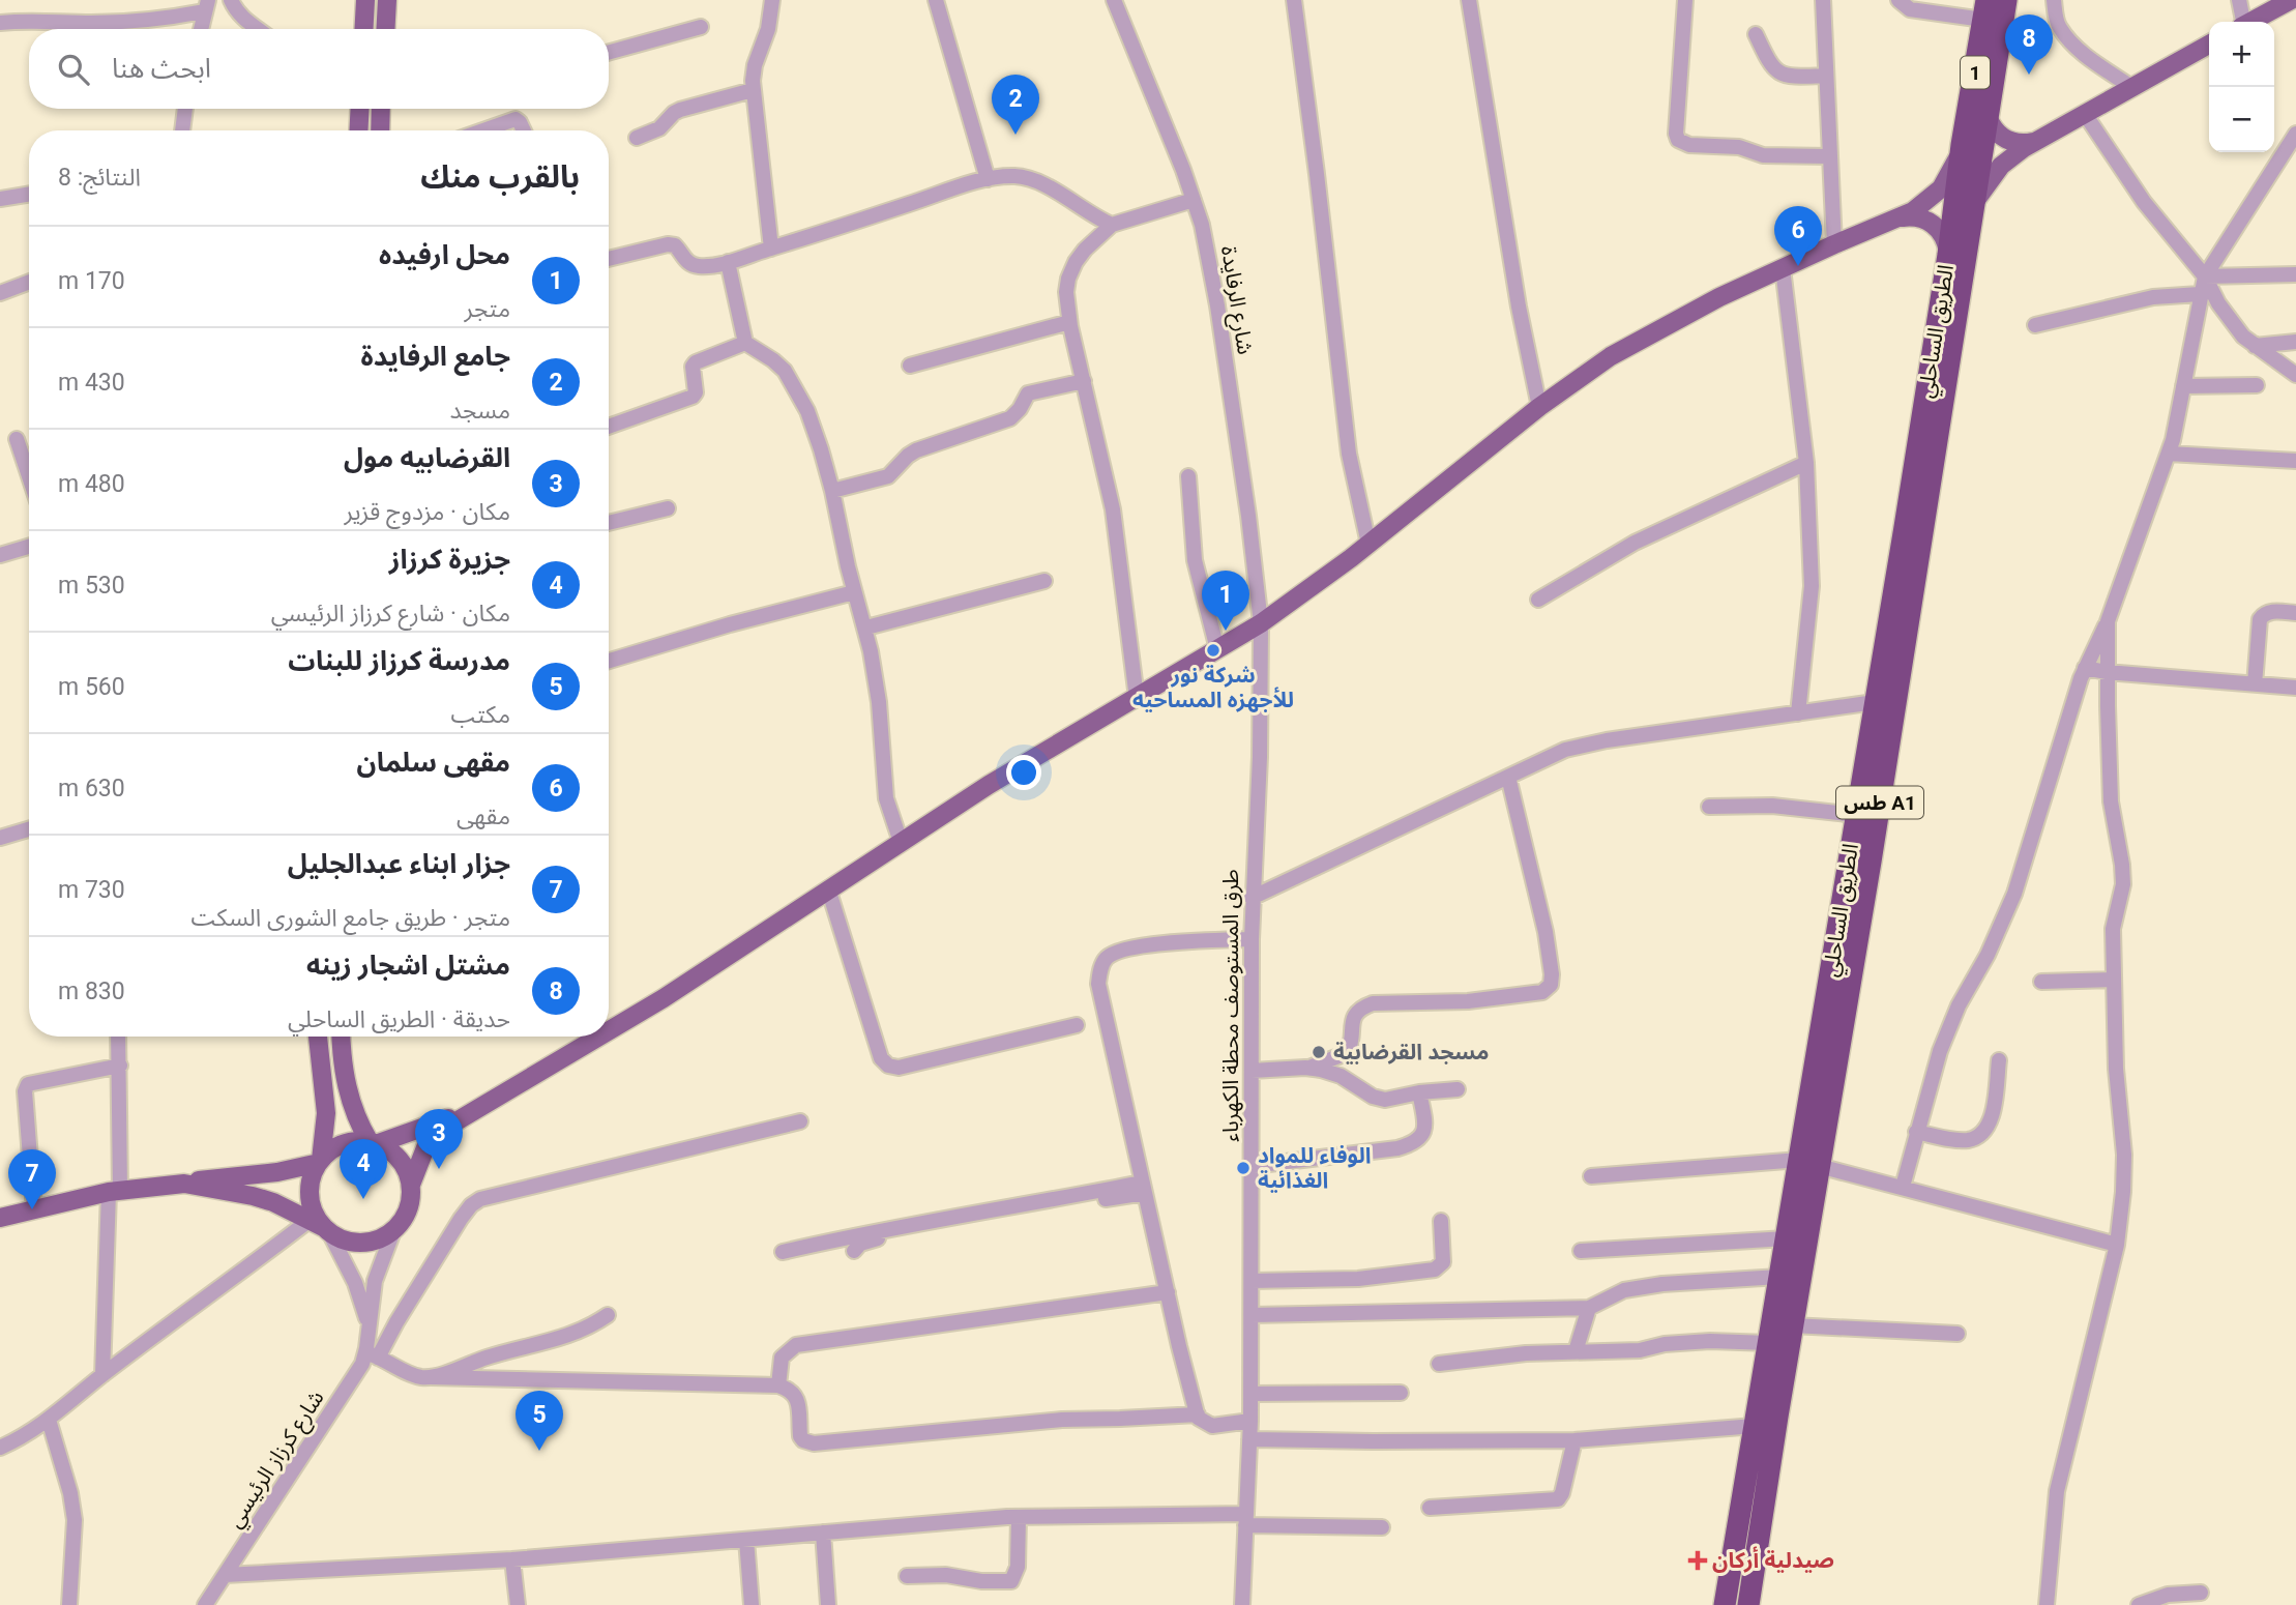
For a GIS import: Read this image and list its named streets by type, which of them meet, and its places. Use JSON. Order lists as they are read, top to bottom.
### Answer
{
  "streets": {
    "highway": ["1", "الطريق الساحلي", "طس A1"],
    "street": ["شارع الرفايدة", "طرق المستوصف محطة الكهرباء", "شارع كرزاز الرئيسي"]
  },
  "crossings": [
    ["شارع الرفايدة", "طرق المستوصف محطة الكهرباء"]
  ],
  "places": {
    "other": ["شركة نور للأجهزه المساحيه", "مسجد القرضابية", "الوفاء للمواد الغذائية"],
    "health": ["صيدلية أركان"]
  },
  "page": {
    "pins": [
      "8",
      "2",
      "6",
      "1",
      "3",
      "4",
      "7",
      "5"
    ],
    "map_buttons": ["+", "−"],
    "search": "ابحث هنا",
    "heading": ["بالقرب منك", "النتائج: 8"],
    "list": [
      {
        "mark": "1",
        "name": "محل ارفيده",
        "note": "متجر",
        "value": "170 m"
      },
      {
        "mark": "2",
        "name": "جامع الرفايدة",
        "note": "مسجد",
        "value": "430 m"
      },
      {
        "mark": "3",
        "name": "القرضابيه مول",
        "note": "مكان · مزدوج قزير",
        "value": "480 m"
      },
      {
        "mark": "4",
        "name": "جزيرة كرزاز",
        "note": "مكان · شارع كرزاز الرئيسي",
        "value": "530 m"
      },
      {
        "mark": "5",
        "name": "مدرسة كرزاز للبنات",
        "note": "مكتب",
        "value": "560 m"
      },
      {
        "mark": "6",
        "name": "مقهى سلمان",
        "note": "مقهى",
        "value": "630 m"
      },
      {
        "mark": "7",
        "name": "جزار ابناء عبدالجليل",
        "note": "متجر · طريق جامع الشورى السكت",
        "value": "730 m"
      },
      {
        "mark": "8",
        "name": "مشتل اشجار زينه",
        "note": "حديقة · الطريق الساحلي",
        "value": "830 m"
      }
    ]
  }
}
